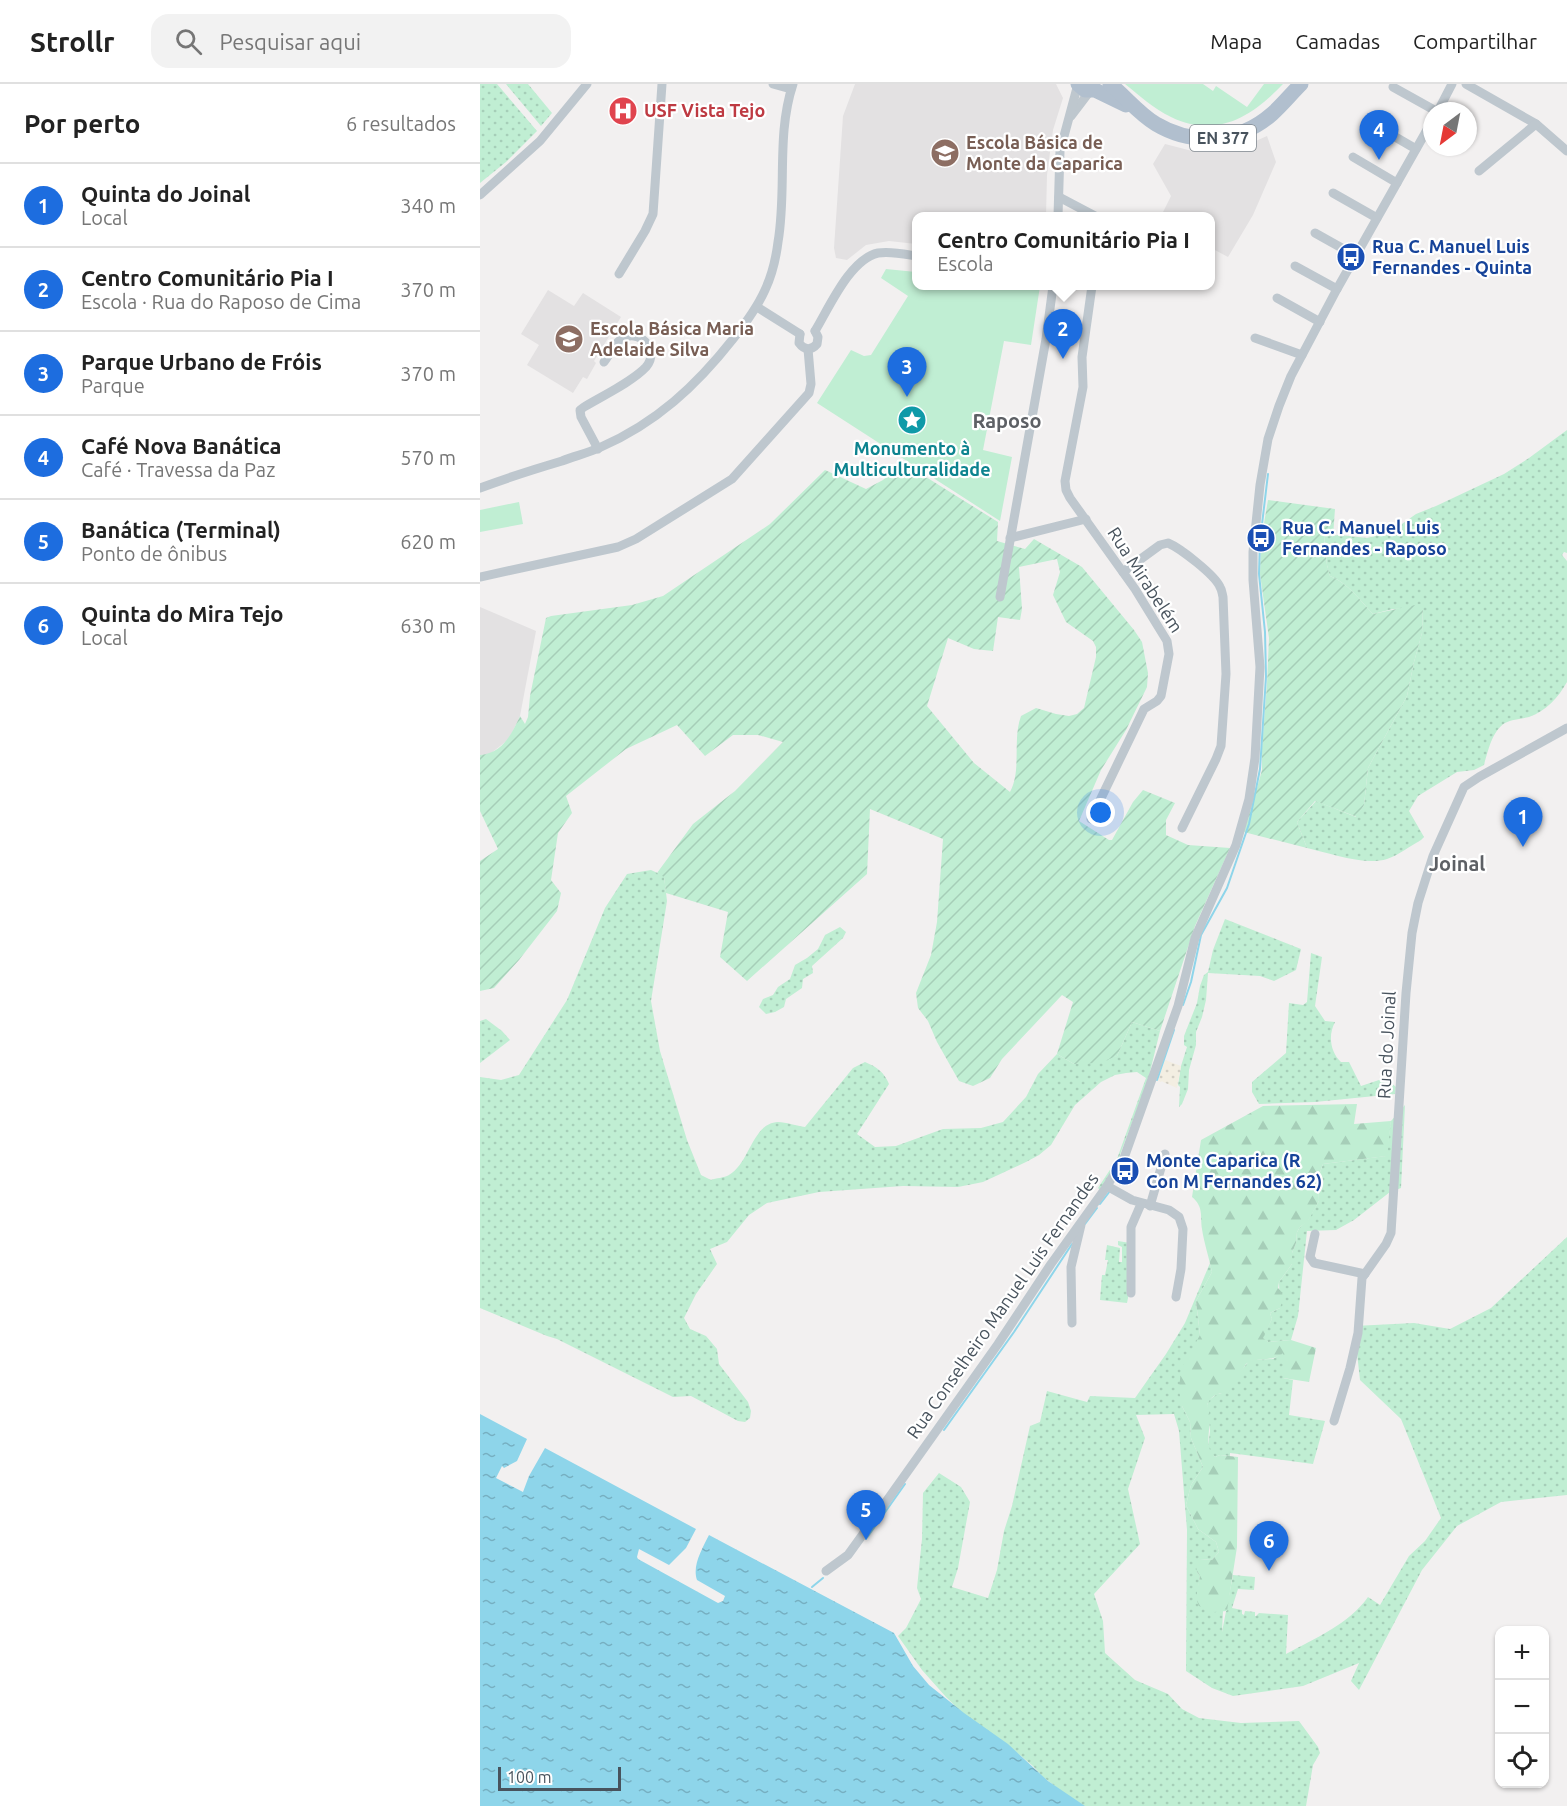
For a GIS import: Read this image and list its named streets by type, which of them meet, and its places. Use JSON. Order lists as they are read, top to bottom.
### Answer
{
  "streets": {
    "main road": ["EN 377"],
    "street": ["Rua Mirabelém", "Rua do Joinal", "Rua Conselheiro Manuel Luis Fernandes"]
  },
  "districts": ["Raposo", "Joinal"],
  "places": {
    "hospital": ["USF Vista Tejo"],
    "school or university": ["Escola Básica de Monte da Caparica", "Escola Básica Maria Adelaide Silva"],
    "bus stop": ["Rua C. Manuel Luis Fernandes - Quinta", "Rua C. Manuel Luis Fernandes - Raposo", "Monte Caparica (R Con M Fernandes 62)"],
    "place": ["Monumento à Multiculturalidade"]
  },
  "scale_bar": "100 m",
  "north": "bottom left",
  "page": {
    "header": "Strollr",
    "search": "Pesquisar aqui",
    "nav": ["Mapa", "Camadas", "Compartilhar"],
    "heading": ["Por perto", "6 resultados"],
    "pins": [
      "4",
      "2",
      "3",
      "1",
      "5",
      "6"
    ],
    "list": [
      {
        "mark": "1",
        "name": "Quinta do Joinal",
        "note": "Local",
        "value": "340 m"
      },
      {
        "mark": "2",
        "name": "Centro Comunitário Pia I",
        "note": "Escola · Rua do Raposo de Cima",
        "value": "370 m"
      },
      {
        "mark": "3",
        "name": "Parque Urbano de Fróis",
        "note": "Parque",
        "value": "370 m"
      },
      {
        "mark": "4",
        "name": "Café Nova Banática",
        "note": "Café · Travessa da Paz",
        "value": "570 m"
      },
      {
        "mark": "5",
        "name": "Banática (Terminal)",
        "note": "Ponto de ônibus",
        "value": "620 m"
      },
      {
        "mark": "6",
        "name": "Quinta do Mira Tejo",
        "note": "Local",
        "value": "630 m"
      }
    ],
    "popup": ["Centro Comunitário Pia I", "Escola"],
    "map_buttons": ["+", "−"],
    "scale": "100 m"
  }
}
